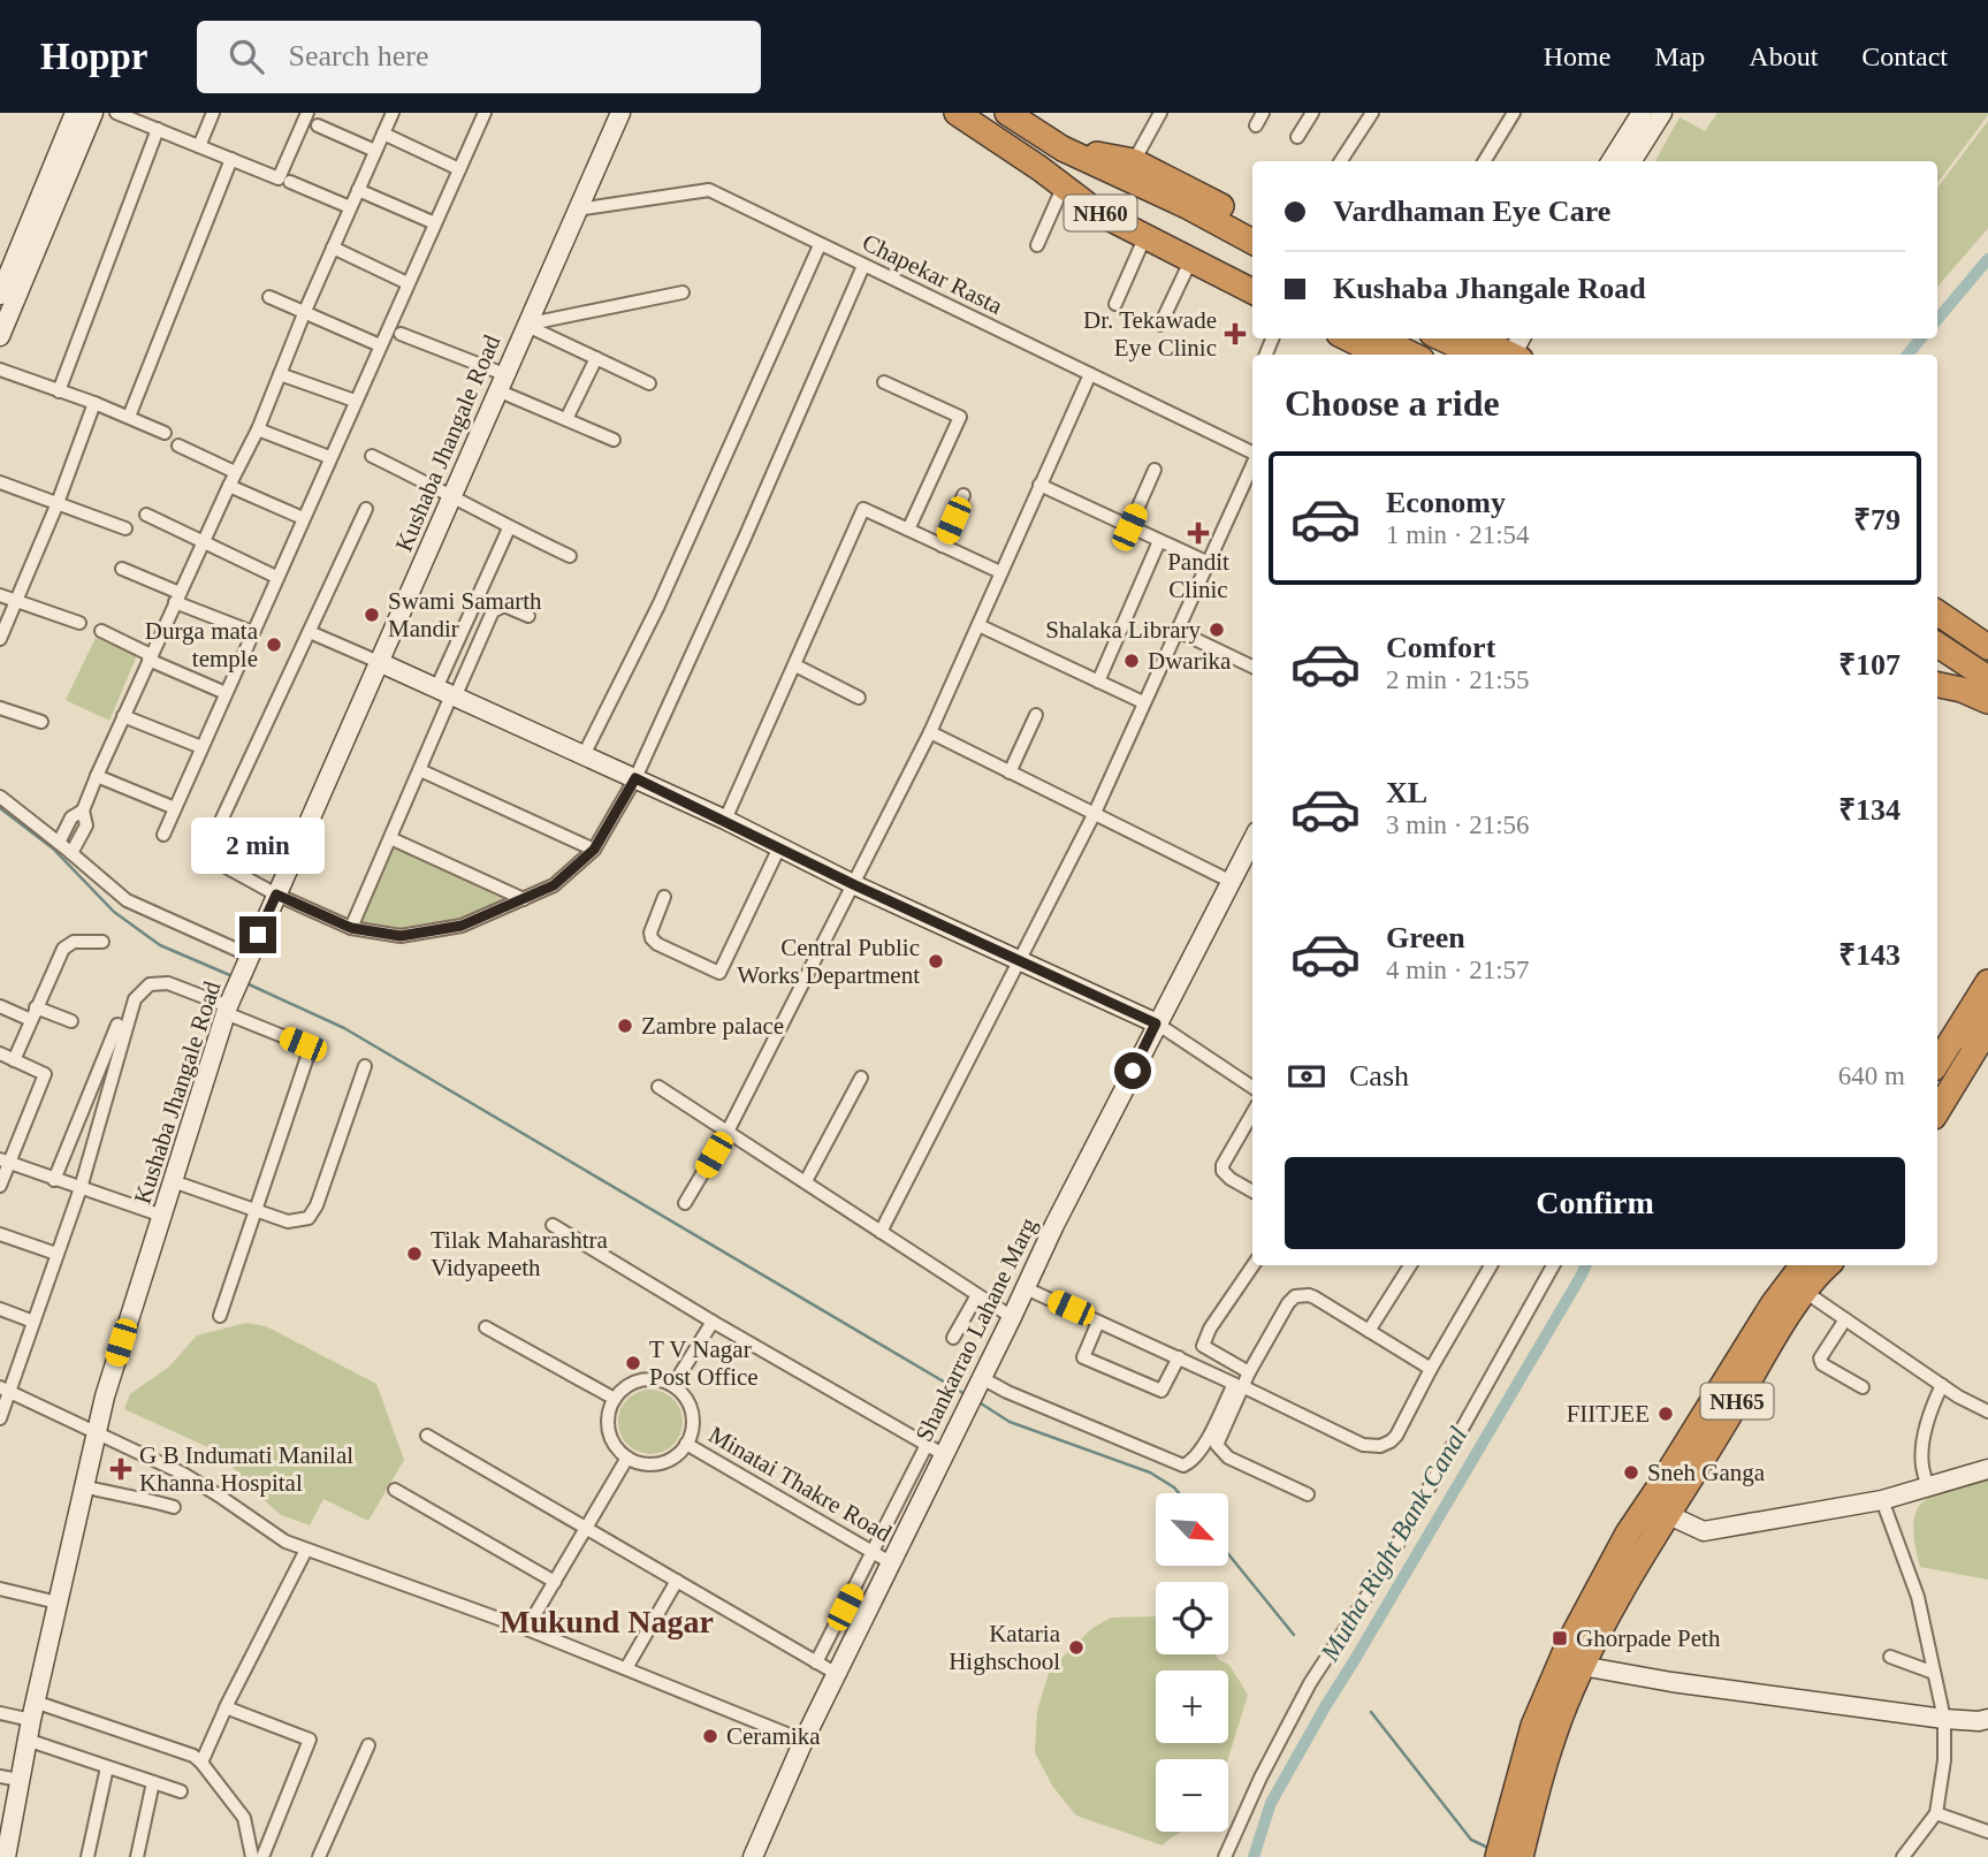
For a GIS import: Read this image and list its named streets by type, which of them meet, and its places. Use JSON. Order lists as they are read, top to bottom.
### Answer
{
  "streets": {
    "highway": ["NH60", "NH65"],
    "street": [
      "Chapekar Rasta",
      "Kushaba Jhangale Road",
      "Shankarrao Lahane Marg",
      "Minatai Thakre Road"
    ]
  },
  "crossings": [
    ["Chapekar Rasta", "Kushaba Jhangale Road"],
    ["Shankarrao Lahane Marg", "Minatai Thakre Road"]
  ],
  "districts": ["Mukund Nagar"],
  "water": ["Mutha Right Bank Canal"],
  "places": {
    "health": ["Dr. Tekawade Eye Clinic", "Pandit Clinic", "G B Indumati Manilal Khanna Hospital"],
    "other": [
      "Swami Samarth Mandir",
      "Shalaka Library",
      "Durga mata temple",
      "Dwarika",
      "Central Public Works Department",
      "Zambre palace",
      "Tilak Maharashtra Vidyapeeth",
      "T V Nagar Post Office",
      "FIITJEE",
      "Sneh Ganga",
      "Kataria Highschool",
      "Ceramika"
    ],
    "transit": ["Ghorpade Peth"]
  },
  "north": "bottom right",
  "page": {
    "header": "Hoppr",
    "search": "Search here",
    "nav": [
      "Home",
      "Map",
      "About",
      "Contact"
    ],
    "banner": ["Vardhaman Eye Care", "Kushaba Jhangale Road"],
    "heading": "Choose a ride",
    "list": [
      {
        "name": "Economy",
        "note": "1 min · 21:54",
        "value": "₹79"
      },
      {
        "name": "Comfort",
        "note": "2 min · 21:55",
        "value": "₹107"
      },
      {
        "name": "XL",
        "note": "3 min · 21:56",
        "value": "₹134"
      },
      {
        "name": "Green",
        "note": "4 min · 21:57",
        "value": "₹143"
      }
    ],
    "bubble": "2 min",
    "pay": ["Cash", "640 m"],
    "buttons": "Confirm",
    "map_buttons": ["+", "−"]
  }
}
